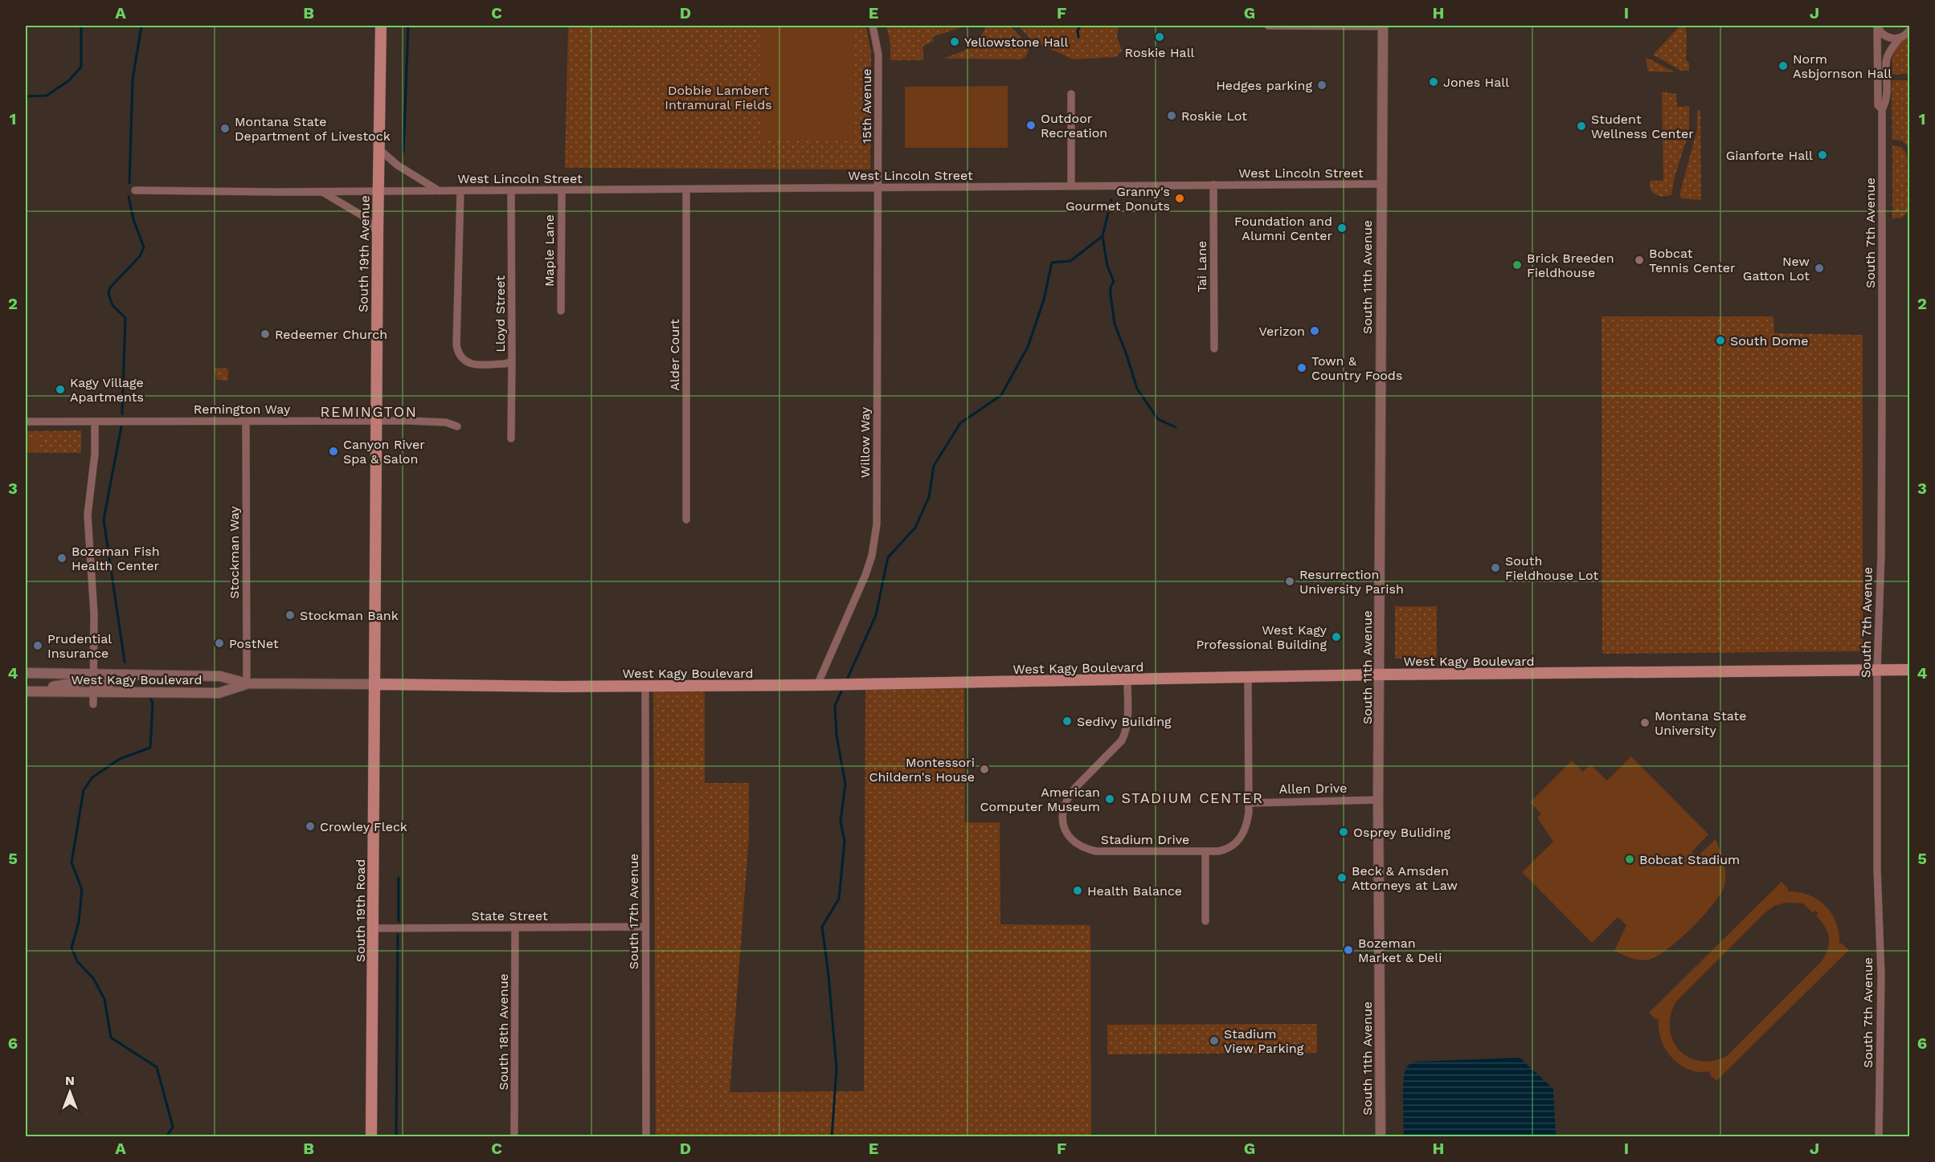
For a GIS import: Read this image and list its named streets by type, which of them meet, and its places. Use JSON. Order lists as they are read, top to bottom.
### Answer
{
  "streets": {
    "main road": ["South 19th Avenue", "West Kagy Boulevard", "South 19th Road"],
    "street": [
      "15th Avenue",
      "West Lincoln Street",
      "South 7th Avenue",
      "Maple Lane",
      "Tai Lane",
      "South 11th Avenue",
      "Lloyd Street",
      "Alder Court",
      "Remington Way",
      "Willow Way",
      "Stockman Way",
      "Allen Drive",
      "Stadium Drive",
      "South 17th Avenue",
      "State Street",
      "South 18th Avenue"
    ]
  },
  "crossings": [
    ["15th Avenue", "West Lincoln Street"],
    ["15th Avenue", "Willow Way"],
    ["West Lincoln Street", "Maple Lane"],
    ["West Lincoln Street", "South 19th Avenue"],
    ["West Lincoln Street", "Tai Lane"],
    ["West Lincoln Street", "South 11th Avenue"],
    ["West Lincoln Street", "Lloyd Street"],
    ["West Lincoln Street", "Alder Court"],
    ["West Lincoln Street", "Willow Way"],
    ["South 7th Avenue", "West Kagy Boulevard"],
    ["South 19th Avenue", "Remington Way"],
    ["South 19th Avenue", "West Kagy Boulevard"],
    ["South 19th Avenue", "South 19th Road"],
    ["South 11th Avenue", "West Kagy Boulevard"],
    ["South 11th Avenue", "Allen Drive"],
    ["Remington Way", "Stockman Way"],
    ["Willow Way", "West Kagy Boulevard"],
    ["Stockman Way", "West Kagy Boulevard"],
    ["West Kagy Boulevard", "Stadium Drive"],
    ["West Kagy Boulevard", "South 19th Road"],
    ["West Kagy Boulevard", "South 17th Avenue"],
    ["Allen Drive", "Stadium Drive"],
    ["South 19th Road", "State Street"],
    ["South 17th Avenue", "State Street"],
    ["State Street", "South 18th Avenue"]
  ],
  "districts": ["REMINGTON", "STADIUM CENTER"],
  "parks": ["Dobbie Lambert Intramural Fields"],
  "places": [
    "Roskie Hall",
    "Yellowstone Hall",
    "Norm Asbjornson Hall",
    "Jones Hall",
    "Hedges parking",
    "Roskie Lot",
    "Outdoor Recreation",
    "Student Wellness Center",
    "Montana State Department of Livestock",
    "Gianforte Hall",
    "Granny's Gourmet Donuts",
    "Foundation and Alumni Center",
    "Bobcat Tennis Center",
    "Brick Breeden Fieldhouse",
    "New Gatton Lot",
    "Verizon",
    "Redeemer Church",
    "South Dome",
    "Town & Country Foods",
    "Kagy Village Apartments",
    "Canyon River Spa & Salon",
    "Bozeman Fish Health Center",
    "South Fieldhouse Lot",
    "Resurrection University Parish",
    "Stockman Bank",
    "West Kagy Professional Building",
    "PostNet",
    "Prudential Insurance",
    "Sedivy Building",
    "Montana State University",
    "Montessori Childern's House",
    "American Computer Museum",
    "Crowley Fleck",
    "Osprey Buliding",
    "Bobcat Stadium",
    "Beck & Amsden Attorneys at Law",
    "Health Balance",
    "Bozeman Market & Deli",
    "Stadium View Parking"
  ],
  "north": "top",
  "grid": {
    "columns": [
      "A",
      "B",
      "C",
      "D",
      "E",
      "F",
      "G",
      "H",
      "I",
      "J"
    ],
    "rows": [
      "1",
      "2",
      "3",
      "4",
      "5",
      "6"
    ]
  }
}
